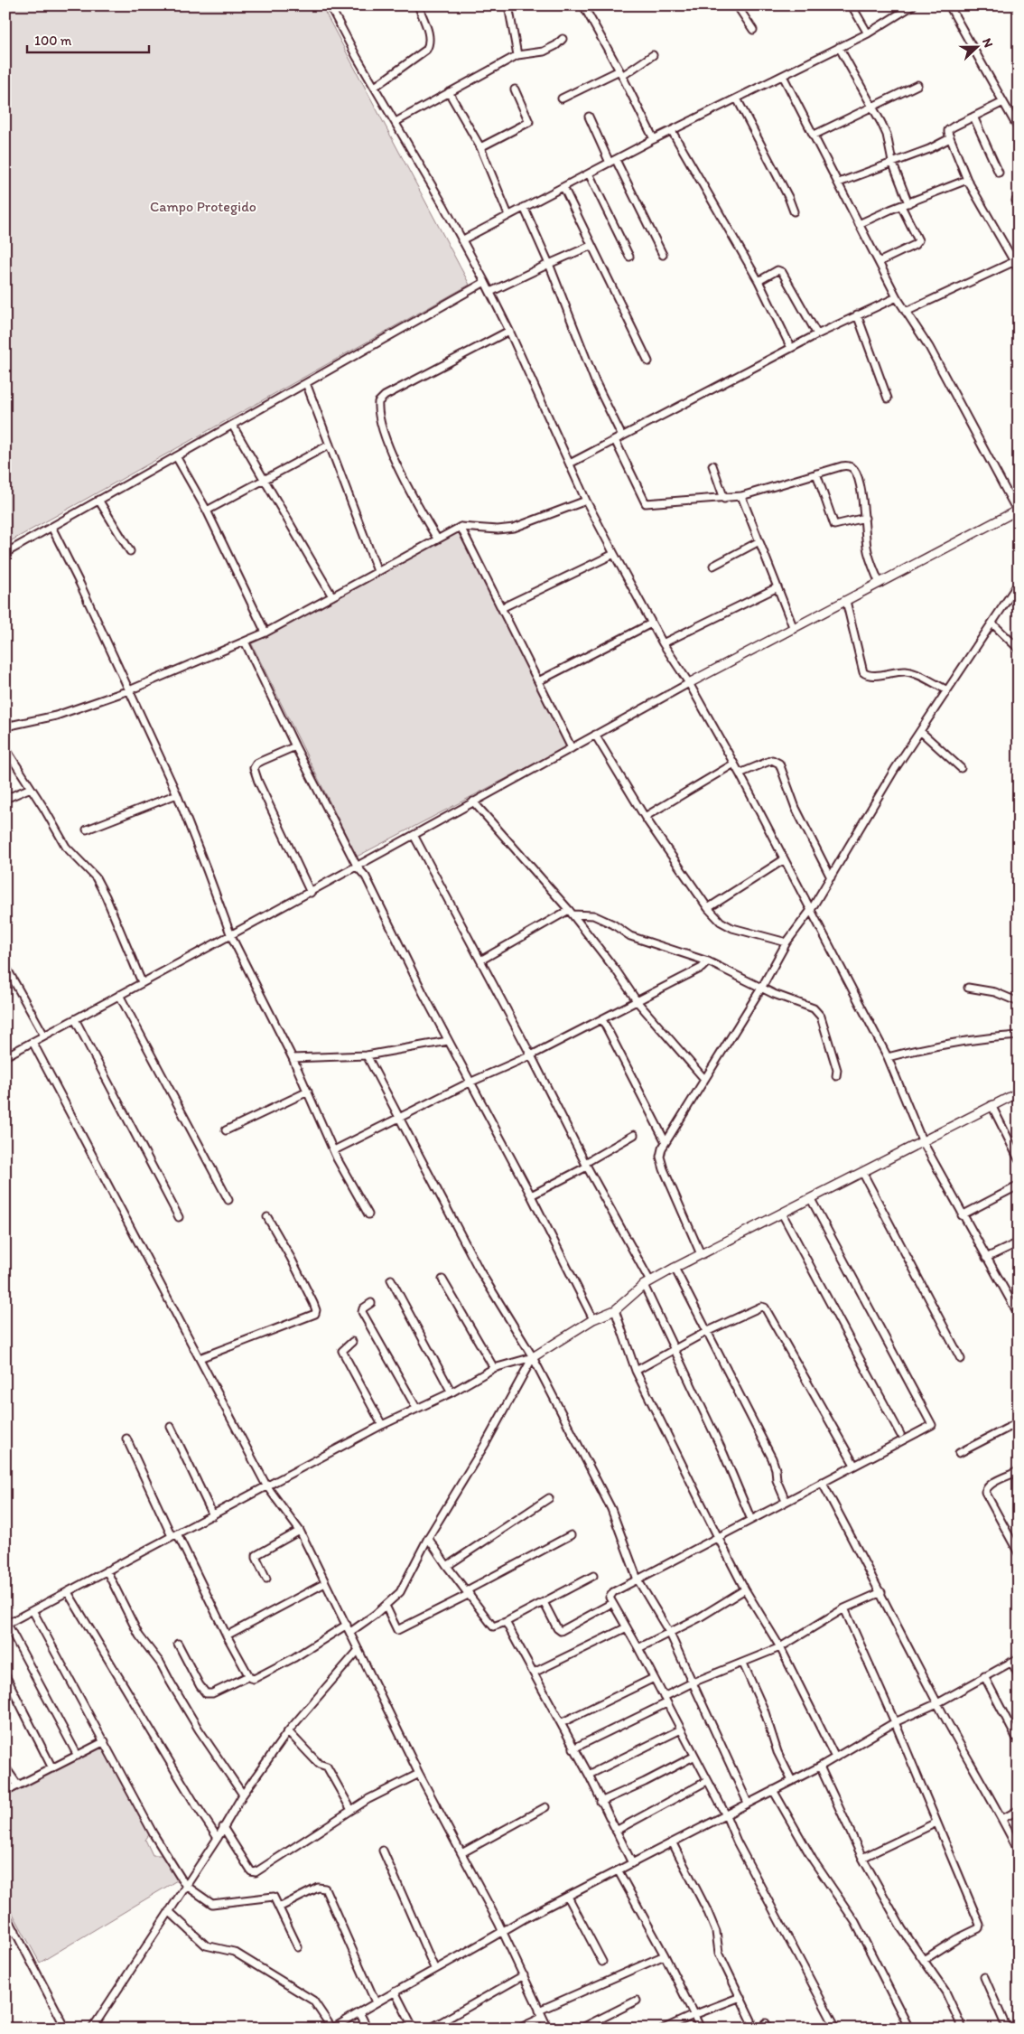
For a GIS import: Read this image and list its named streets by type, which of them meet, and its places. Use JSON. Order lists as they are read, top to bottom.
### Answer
{
  "parks": ["Campo Protegido"],
  "scale_bar": "100 m",
  "north": "right"
}
